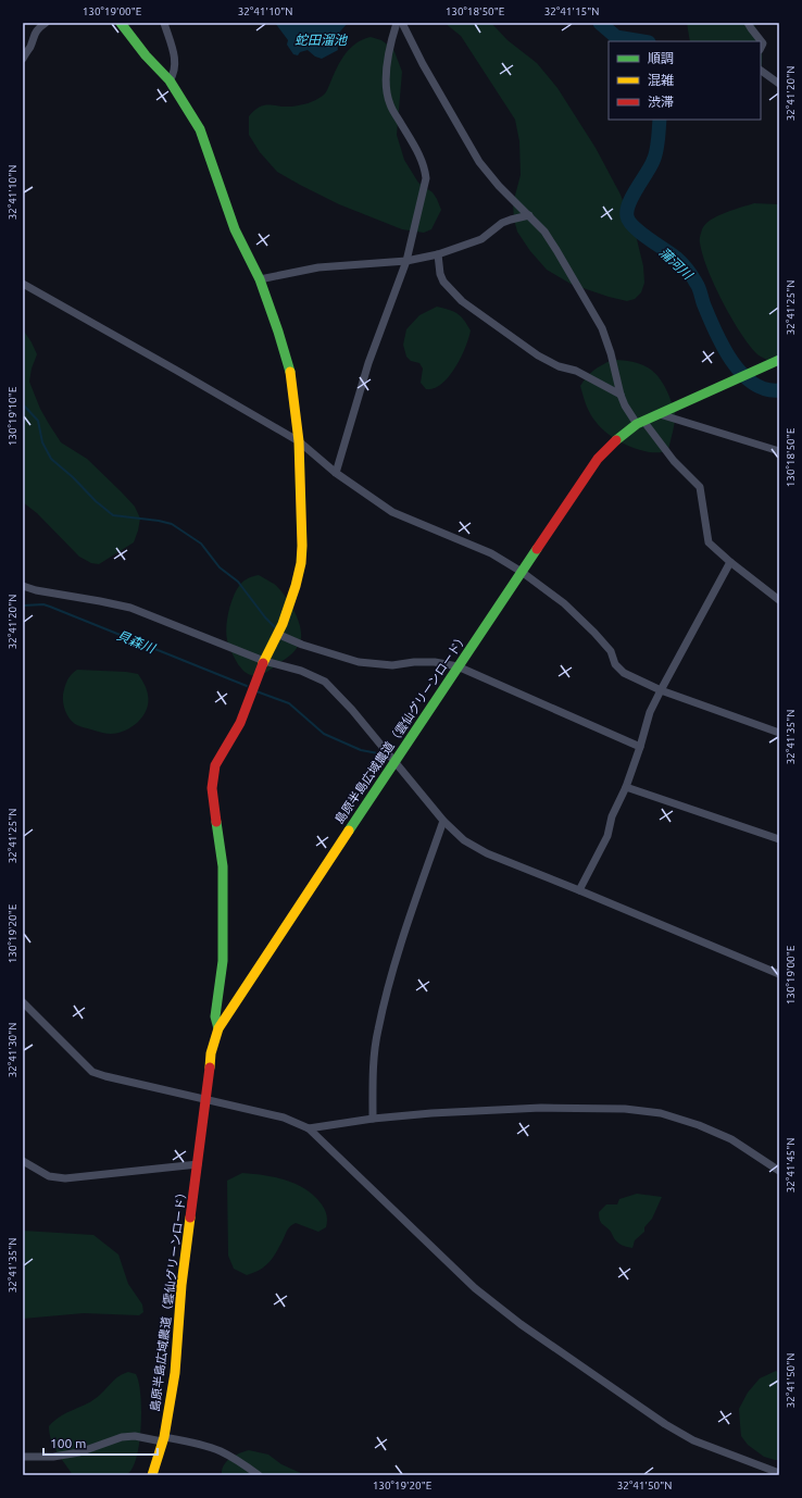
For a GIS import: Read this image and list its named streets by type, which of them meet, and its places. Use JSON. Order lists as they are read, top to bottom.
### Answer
{
  "streets": {
    "street": ["島原半島広域農道（雲仙グリーンロード）"]
  },
  "water": ["蛇田溜池", "蒲河川", "貝森川"],
  "legend": ["順調", "混雑", "渋滞"],
  "scale_bar": "100 m",
  "coordinates": [
    "130°19'00\"E",
    "32°41'10\"N",
    "130°18'50\"E",
    "32°41'15\"N",
    "32°41'20\"N",
    "32°41'25\"N",
    "130°19'10\"E",
    "32°41'35\"N",
    "130°19'20\"E",
    "32°41'30\"N",
    "32°41'45\"N",
    "32°41'50\"N"
  ]
}
